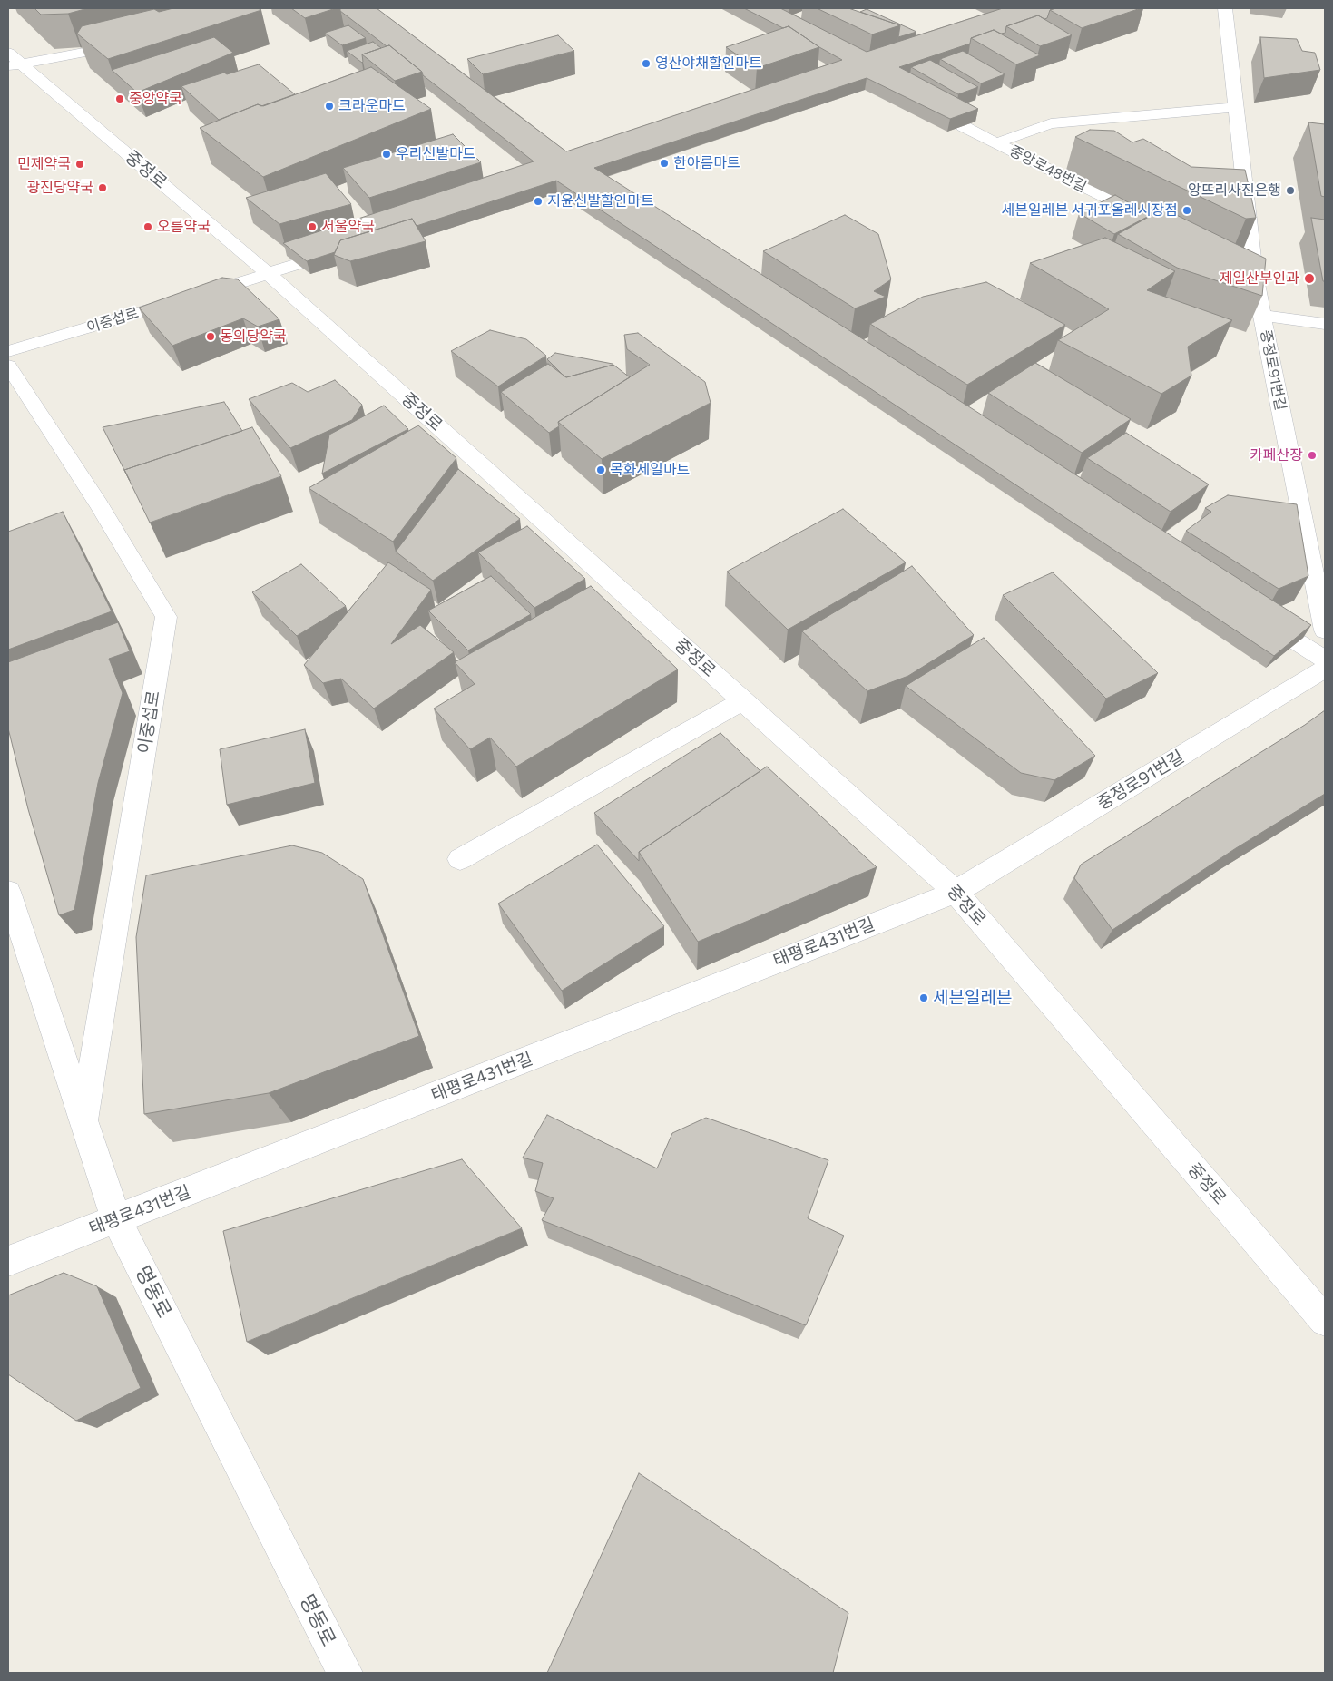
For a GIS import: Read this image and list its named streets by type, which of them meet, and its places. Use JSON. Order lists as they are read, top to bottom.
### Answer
{
  "streets": {
    "street": [
      "중앙로48번길",
      "중정로",
      "이중섭로",
      "중정로91번길",
      "태평로431번길",
      "명동로"
    ]
  },
  "crossings": [
    ["중정로", "이중섭로"],
    ["중정로", "중정로91번길"],
    ["중정로", "태평로431번길"],
    ["이중섭로", "명동로"],
    ["중정로91번길", "태평로431번길"],
    ["태평로431번길", "명동로"]
  ],
  "places": [
    "영산야채할인마트",
    "중앙약국",
    "크라운마트",
    "우리신발마트",
    "한아름마트",
    "민제약국",
    "광진당약국",
    "앙뜨리사진은행",
    "지윤신발할인마트",
    "세븐일레븐 서귀포올레시장점",
    "오름약국",
    "서울약국",
    "제일산부인과",
    "동의당약국",
    "카페산장",
    "목화세일마트",
    "세븐일레븐"
  ]
}
